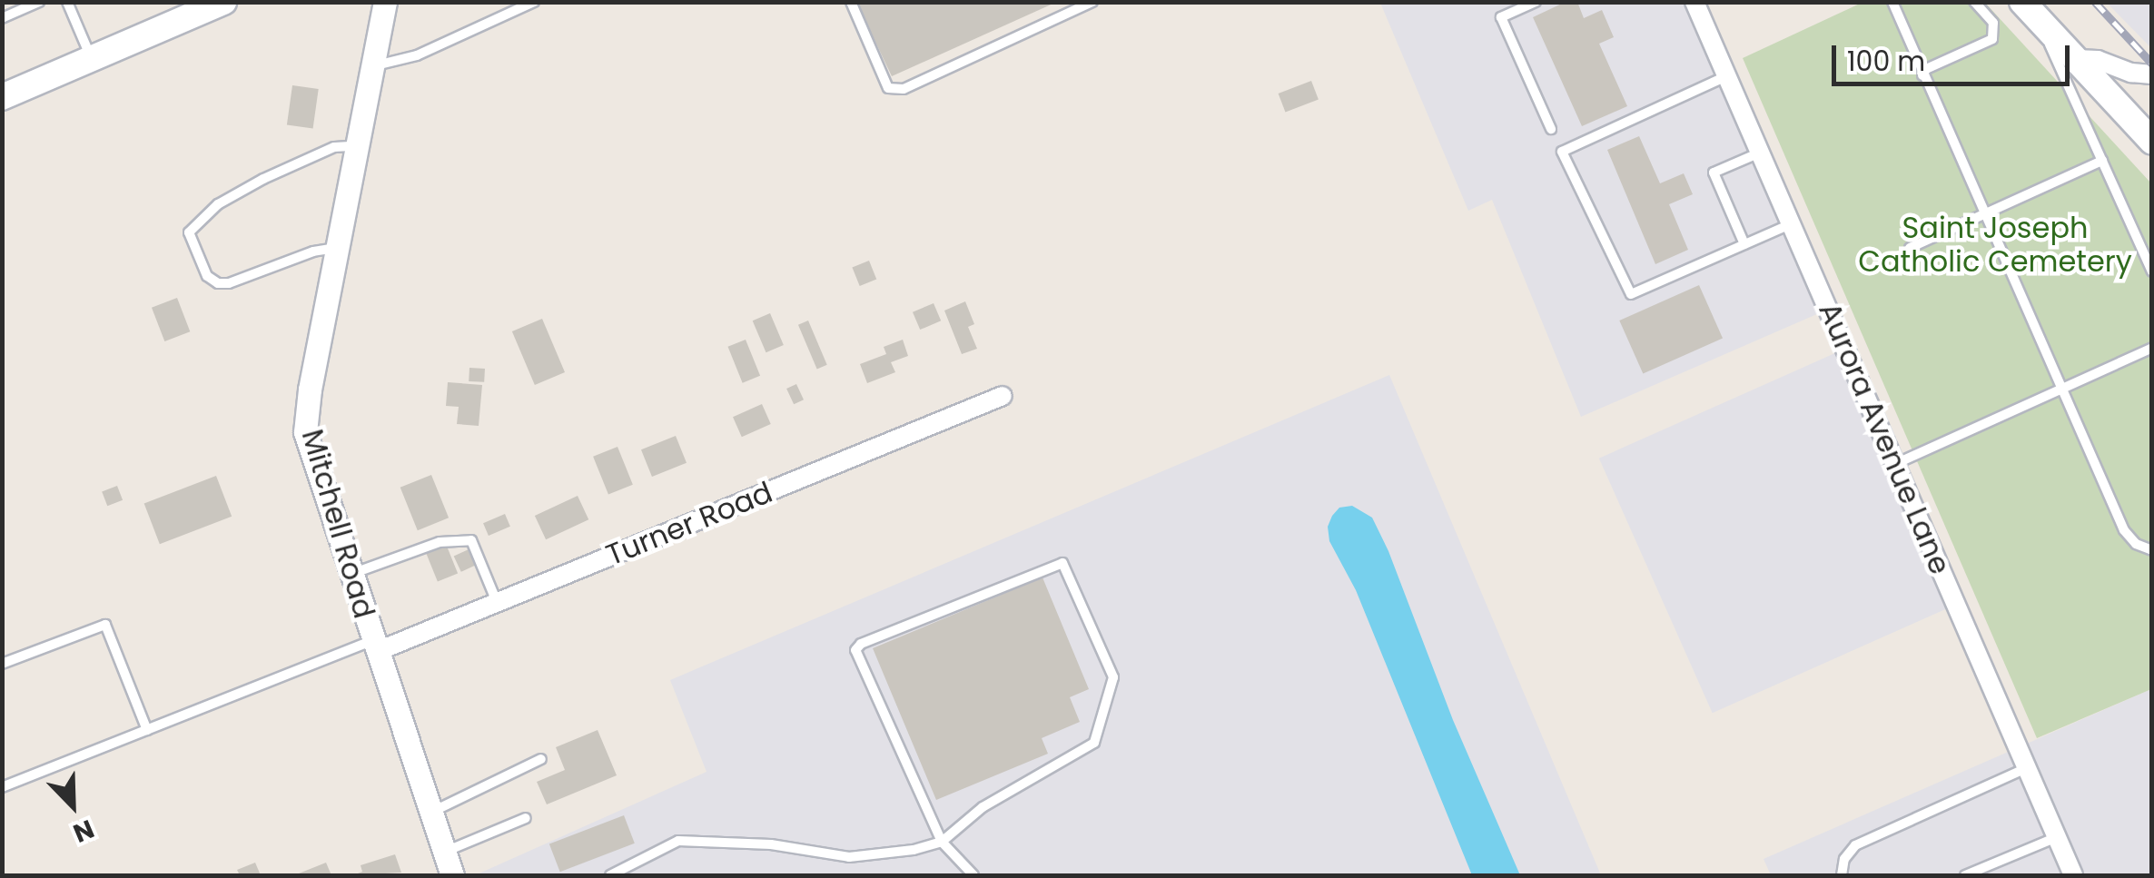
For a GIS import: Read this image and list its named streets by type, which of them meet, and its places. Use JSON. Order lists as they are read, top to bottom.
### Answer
{
  "streets": {
    "street": ["Aurora Avenue Lane", "Mitchell Road", "Turner Road"]
  },
  "crossings": [
    ["Mitchell Road", "Turner Road"]
  ],
  "parks": ["Saint Joseph Catholic Cemetery"],
  "scale_bar": "100 m",
  "north": "bottom right"
}
